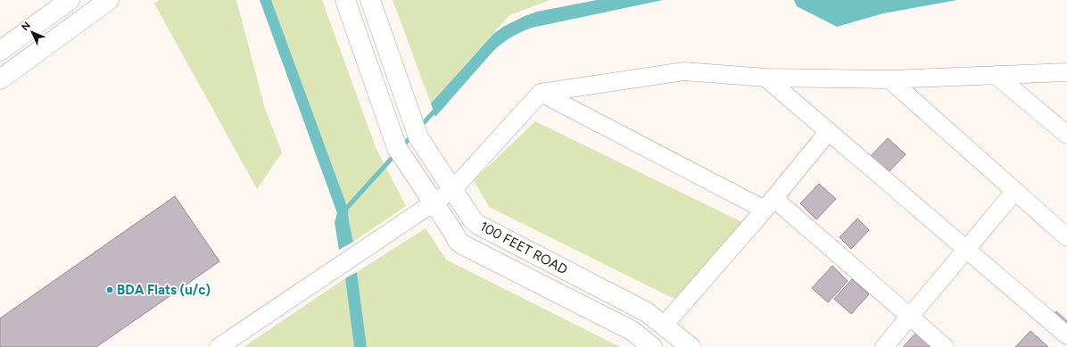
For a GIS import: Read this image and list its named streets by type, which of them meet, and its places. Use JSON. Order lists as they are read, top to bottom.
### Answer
{
  "streets": {
    "main road": ["100 FEET ROAD"]
  },
  "places": ["BDA Flats (u/c)"],
  "north": "top left"
}
